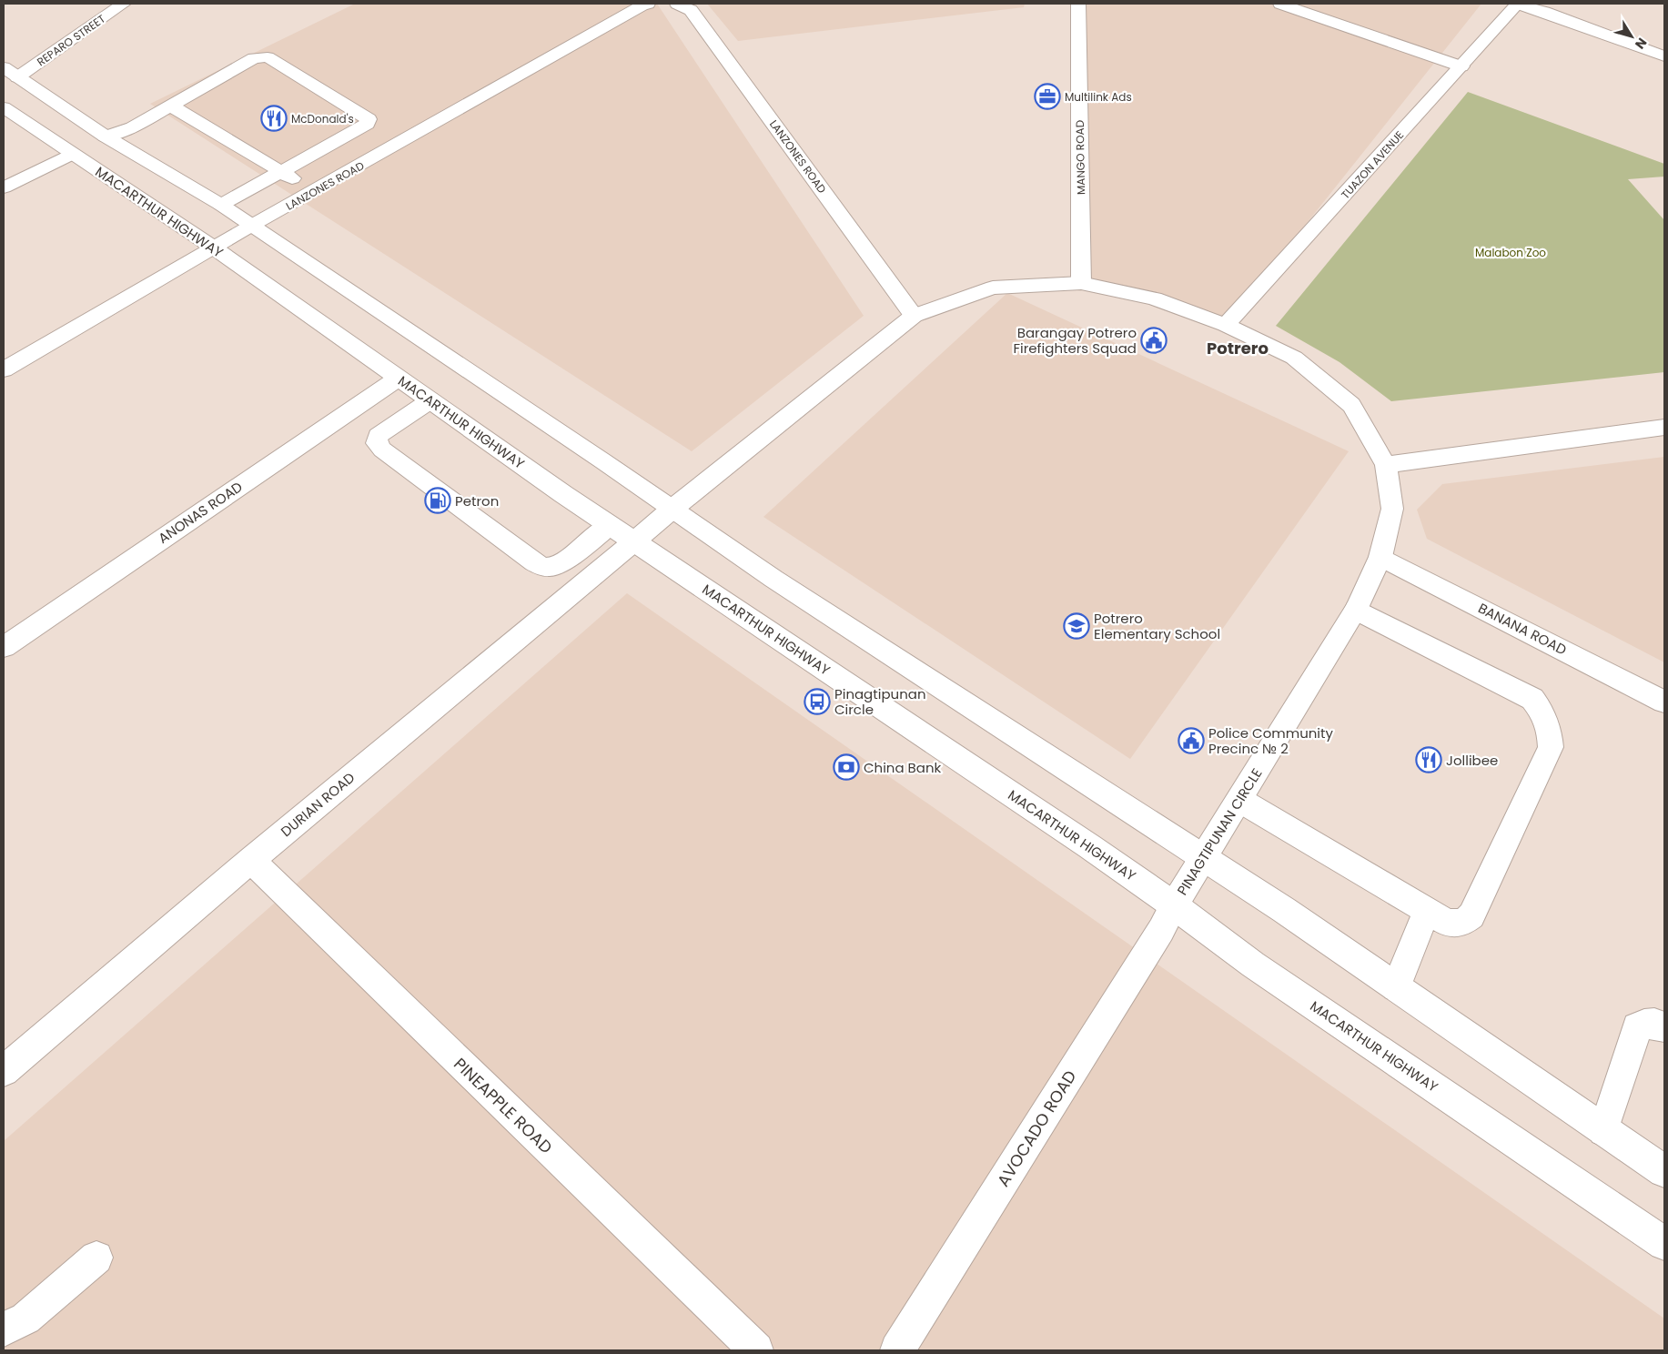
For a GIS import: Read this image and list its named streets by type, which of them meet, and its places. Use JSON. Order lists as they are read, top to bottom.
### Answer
{
  "streets": {
    "main road": [
      "REPARO STREET",
      "LANZONES ROAD",
      "MANGO ROAD",
      "TUAZON AVENUE",
      "MACARTHUR HIGHWAY",
      "ANONAS ROAD",
      "BANANA ROAD",
      "DURIAN ROAD",
      "PINAGTIPUNAN CIRCLE",
      "PINEAPPLE ROAD",
      "AVOCADO ROAD"
    ]
  },
  "crossings": [
    ["LANZONES ROAD", "MACARTHUR HIGHWAY"],
    ["LANZONES ROAD", "PINAGTIPUNAN CIRCLE"],
    ["MANGO ROAD", "PINAGTIPUNAN CIRCLE"],
    ["TUAZON AVENUE", "PINAGTIPUNAN CIRCLE"],
    ["MACARTHUR HIGHWAY", "ANONAS ROAD"],
    ["MACARTHUR HIGHWAY", "DURIAN ROAD"],
    ["MACARTHUR HIGHWAY", "PINAGTIPUNAN CIRCLE"],
    ["MACARTHUR HIGHWAY", "AVOCADO ROAD"],
    ["BANANA ROAD", "PINAGTIPUNAN CIRCLE"],
    ["DURIAN ROAD", "PINAGTIPUNAN CIRCLE"],
    ["DURIAN ROAD", "PINEAPPLE ROAD"],
    ["PINAGTIPUNAN CIRCLE", "AVOCADO ROAD"]
  ],
  "districts": ["Potrero"],
  "parks": ["Malabon Zoo"],
  "places": {
    "office": ["Multilink Ads"],
    "restaurant": ["McDonald's", "Jollibee"],
    "public building": ["Barangay Potrero Firefighters Squad", "Police Community Precinc № 2"],
    "fuel station": ["Petron"],
    "school or university": ["Potrero Elementary School"],
    "bus stop": ["Pinagtipunan Circle"],
    "bank": ["China Bank"]
  },
  "north": "bottom right"
}
